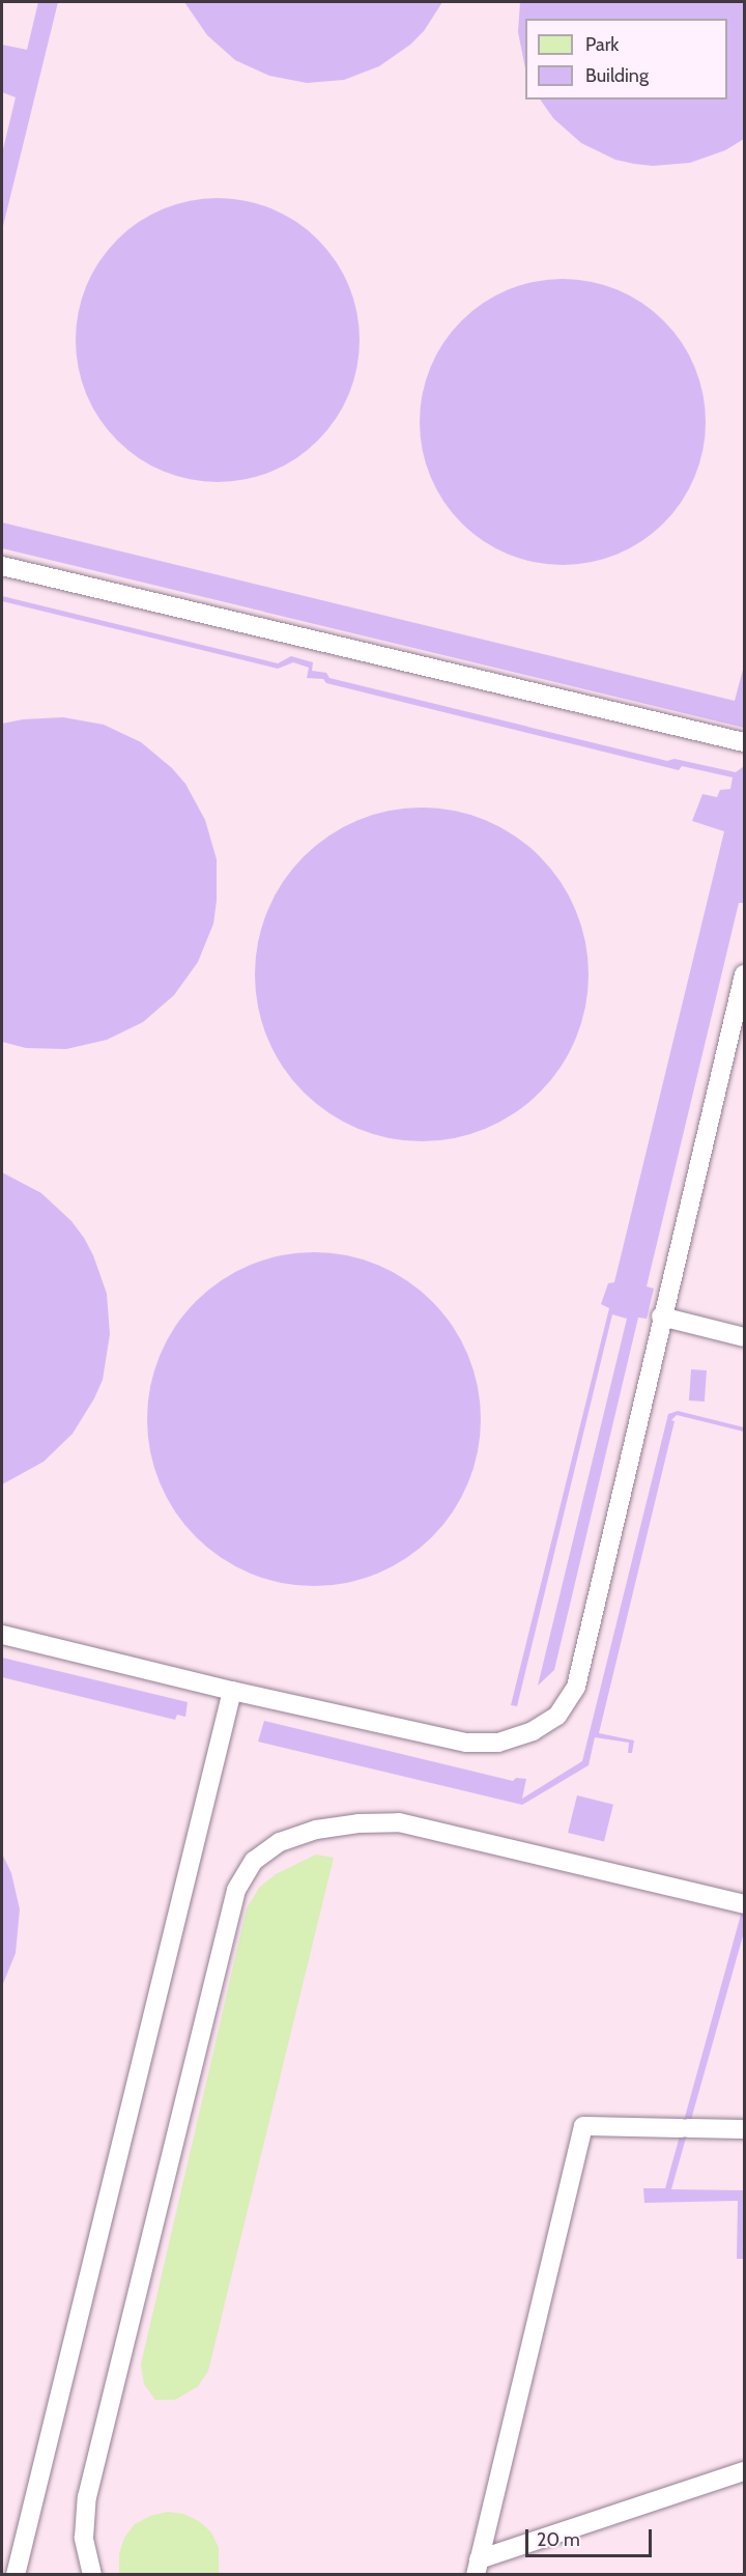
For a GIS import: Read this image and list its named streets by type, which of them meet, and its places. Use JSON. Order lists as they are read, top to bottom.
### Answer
{
  "legend": ["Park", "Building"],
  "scale_bar": "20 m"
}
